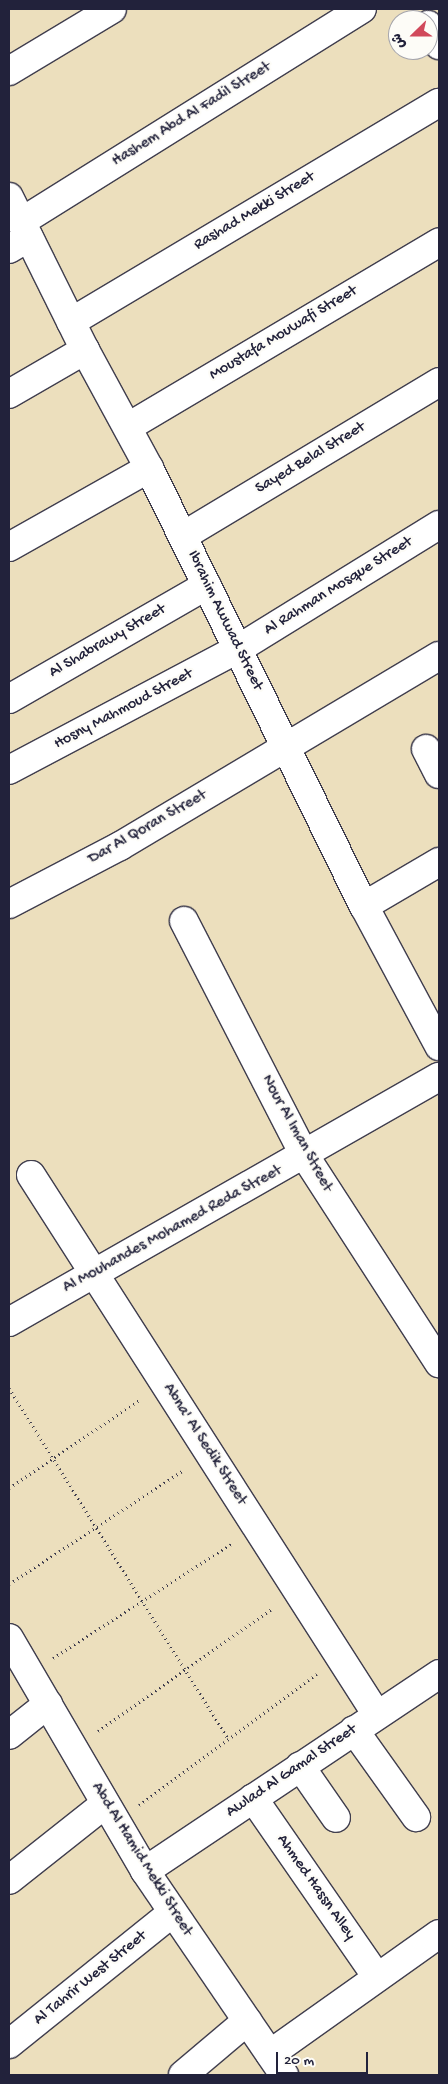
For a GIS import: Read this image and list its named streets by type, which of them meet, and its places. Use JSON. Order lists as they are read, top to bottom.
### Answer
{
  "streets": {
    "street": [
      "Hashem Abd Al Fadil Street",
      "Rashad Mekki Street",
      "Moustafa Mouwafi Street",
      "Sayed Belal Street",
      "Al Rahman Mosque Street",
      "Ibrahim Awwad Street",
      "Al Shabrawy Street",
      "Hosny Mahmoud Street",
      "Dar Al Qoran Street",
      "Nour Al Iman Street",
      "Al Mouhandes Mohamed Reda Street",
      "Abna' Al Sedik Street",
      "Awlad Al Gamal Street",
      "Abd Al Hamid Mekki Street",
      "Ahmed Hassn Alley",
      "Al Tahrir West Street"
    ]
  },
  "crossings": [
    ["Hashem Abd Al Fadil Street", "Ibrahim Awwad Street"],
    ["Rashad Mekki Street", "Ibrahim Awwad Street"],
    ["Moustafa Mouwafi Street", "Ibrahim Awwad Street"],
    ["Sayed Belal Street", "Ibrahim Awwad Street"],
    ["Al Rahman Mosque Street", "Ibrahim Awwad Street"],
    ["Al Rahman Mosque Street", "Hosny Mahmoud Street"],
    ["Ibrahim Awwad Street", "Al Shabrawy Street"],
    ["Ibrahim Awwad Street", "Hosny Mahmoud Street"],
    ["Ibrahim Awwad Street", "Dar Al Qoran Street"],
    ["Nour Al Iman Street", "Al Mouhandes Mohamed Reda Street"],
    ["Al Mouhandes Mohamed Reda Street", "Abna' Al Sedik Street"],
    ["Abna' Al Sedik Street", "Awlad Al Gamal Street"],
    ["Awlad Al Gamal Street", "Abd Al Hamid Mekki Street"],
    ["Awlad Al Gamal Street", "Ahmed Hassn Alley"],
    ["Abd Al Hamid Mekki Street", "Al Tahrir West Street"]
  ],
  "scale_bar": "20 m",
  "north": "left"
}
